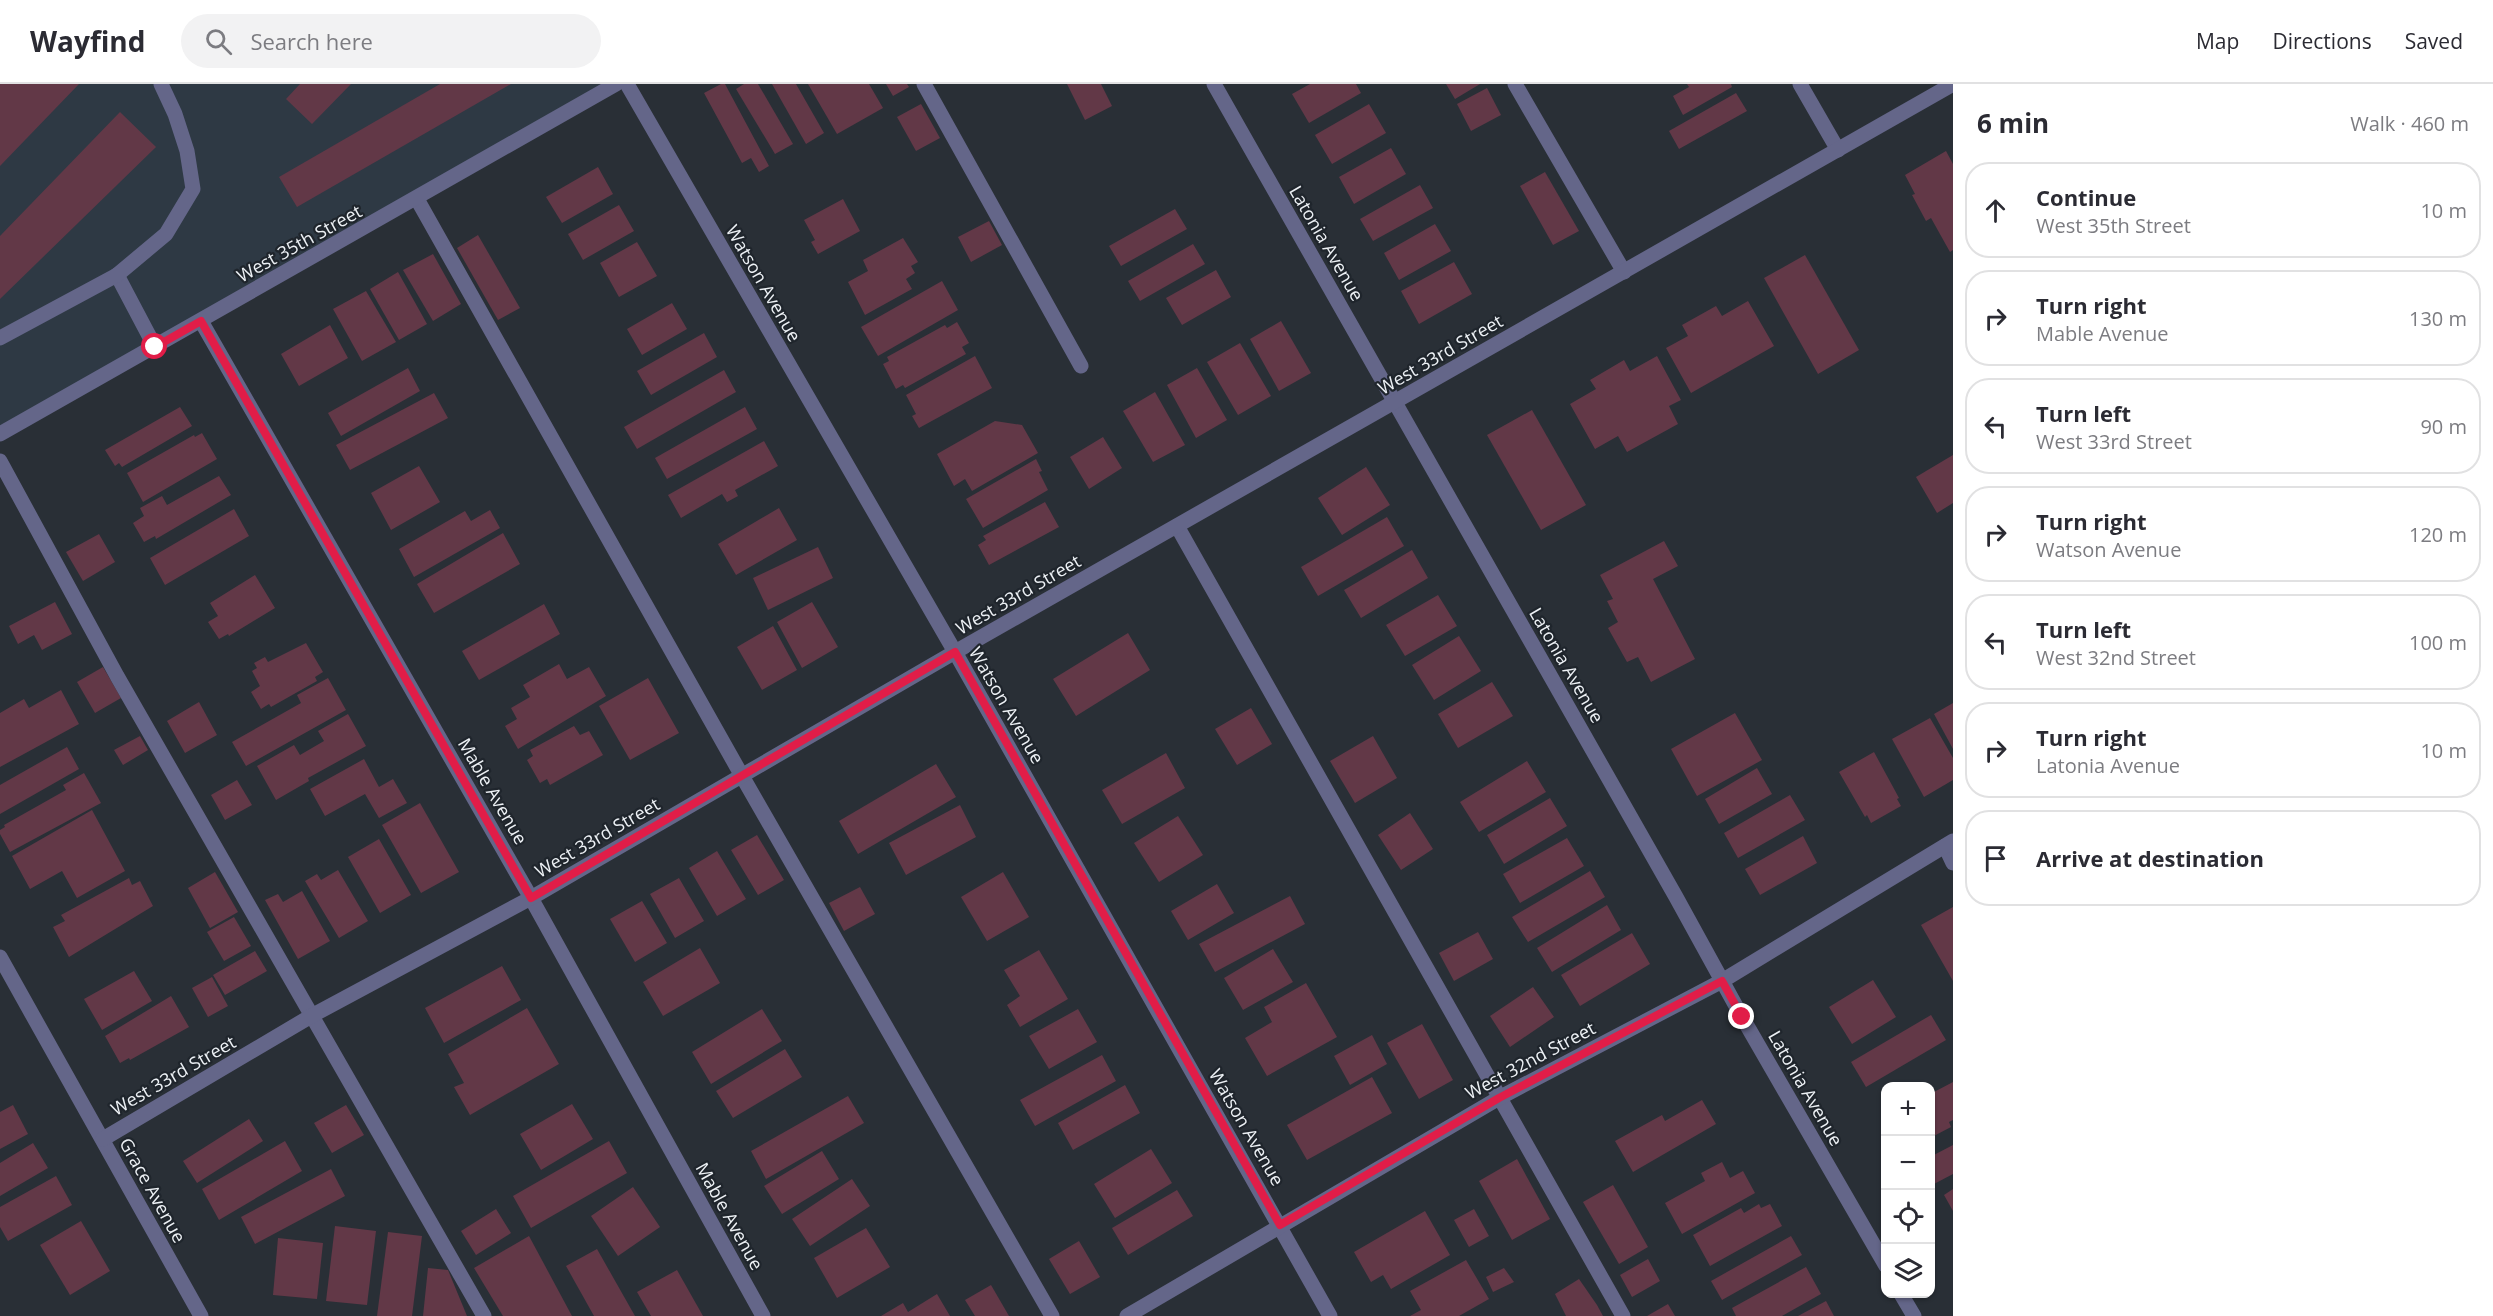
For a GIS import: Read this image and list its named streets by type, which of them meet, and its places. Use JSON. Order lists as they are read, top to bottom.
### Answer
{
  "streets": {
    "street": [
      "West 35th Street",
      "Latonia Avenue",
      "Watson Avenue",
      "West 33rd Street",
      "Mable Avenue",
      "West 32nd Street",
      "Grace Avenue"
    ]
  },
  "crossings": [
    ["West 35th Street", "Mable Avenue"],
    ["Latonia Avenue", "West 33rd Street"],
    ["Latonia Avenue", "West 32nd Street"],
    ["Watson Avenue", "West 33rd Street"],
    ["Watson Avenue", "West 32nd Street"],
    ["West 33rd Street", "Mable Avenue"],
    ["West 33rd Street", "Grace Avenue"]
  ],
  "page": {
    "header": "Wayfind",
    "search": "Search here",
    "nav": ["Map", "Directions", "Saved"],
    "heading": ["6 min", "Walk · 460 m"],
    "list": [
      ["Continue", "West 35th Street", "10 m"],
      ["Turn right", "Mable Avenue", "130 m"],
      ["Turn left", "West 33rd Street", "90 m"],
      ["Turn right", "Watson Avenue", "120 m"],
      ["Turn left", "West 32nd Street", "100 m"],
      ["Turn right", "Latonia Avenue", "10 m"],
      "Arrive at destination"
    ],
    "map_buttons": ["+", "−"]
  }
}
